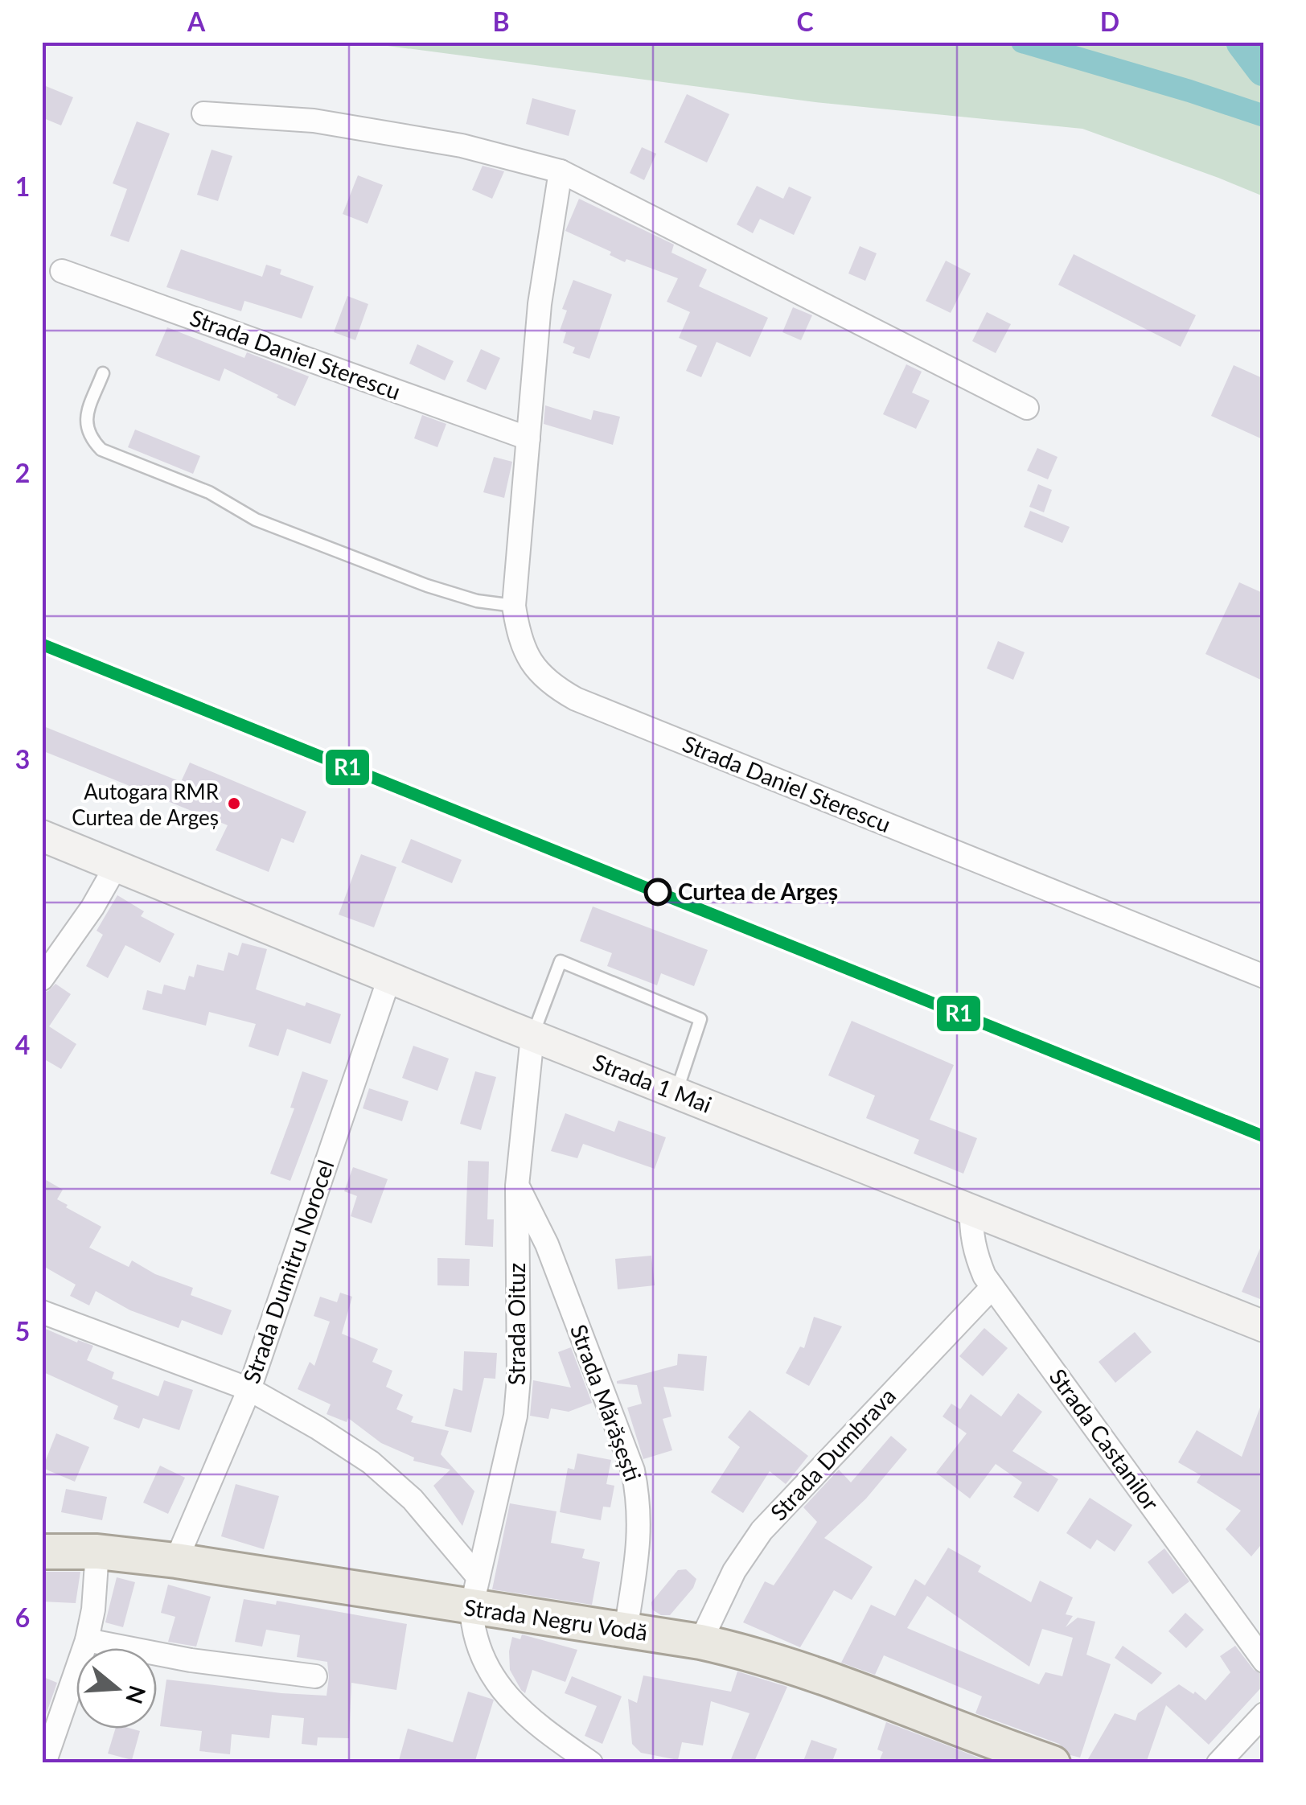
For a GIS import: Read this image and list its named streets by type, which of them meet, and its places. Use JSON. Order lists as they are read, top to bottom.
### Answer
{
  "streets": {
    "main road": ["Strada 1 Mai", "Strada Negru Vodă"],
    "street": [
      "Strada Daniel Sterescu",
      "Strada Dumitru Norocel",
      "Strada Oituz",
      "Strada Mărășești",
      "Strada Castanilor",
      "Strada Dumbrava"
    ]
  },
  "crossings": [
    ["Strada 1 Mai", "Strada Dumitru Norocel"],
    ["Strada 1 Mai", "Strada Oituz"],
    ["Strada 1 Mai", "Strada Castanilor"],
    ["Strada Dumitru Norocel", "Strada Negru Vodă"],
    ["Strada Oituz", "Strada Mărășești"],
    ["Strada Oituz", "Strada Negru Vodă"],
    ["Strada Mărășești", "Strada Negru Vodă"],
    ["Strada Castanilor", "Strada Dumbrava"],
    ["Strada Dumbrava", "Strada Negru Vodă"]
  ],
  "places": ["Autogara RMR Curtea de Argeș", "Curtea de Argeș"],
  "lines": ["transit line R1"],
  "north": "right",
  "grid": {
    "columns": [
      "A",
      "B",
      "C",
      "D"
    ],
    "rows": [
      "1",
      "2",
      "3",
      "4",
      "5",
      "6"
    ]
  }
}
